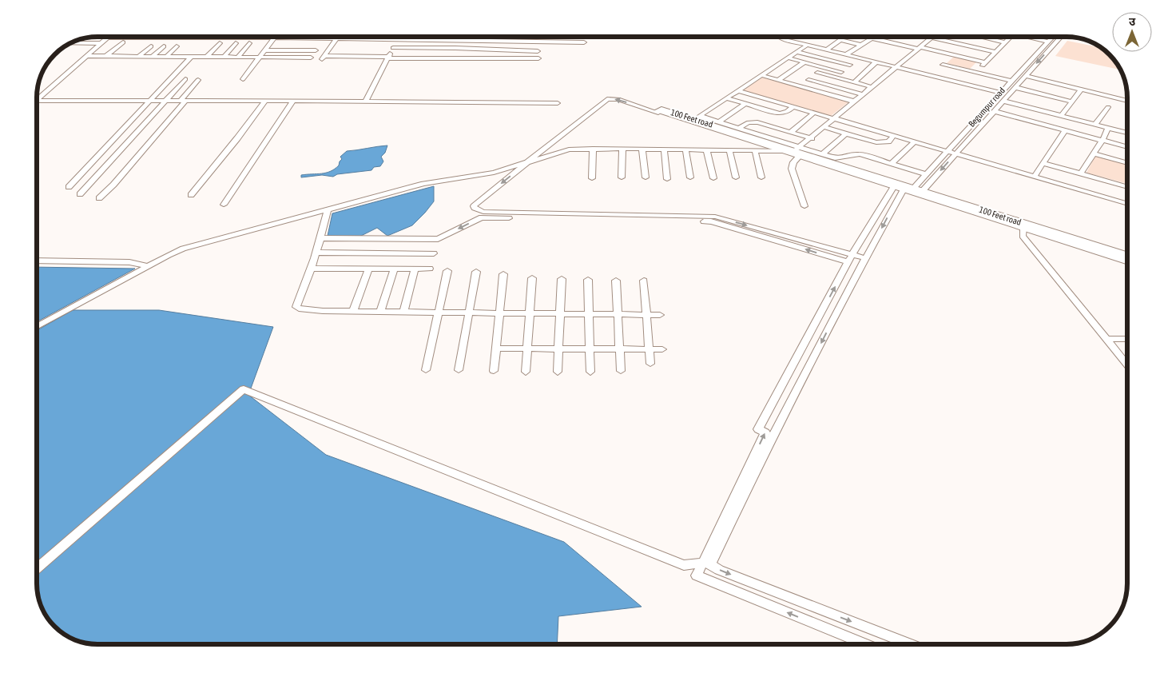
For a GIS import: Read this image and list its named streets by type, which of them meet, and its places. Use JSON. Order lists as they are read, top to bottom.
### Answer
{
  "streets": {
    "street": ["Begumpur road", "100 Feet road"]
  },
  "crossings": [
    ["Begumpur road", "100 Feet road"]
  ],
  "north": "top"
}
